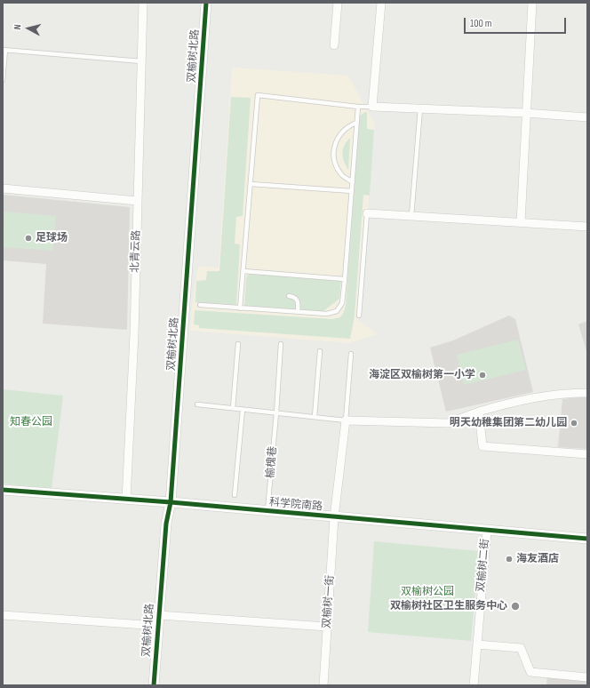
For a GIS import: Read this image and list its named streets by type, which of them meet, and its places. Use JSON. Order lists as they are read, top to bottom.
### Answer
{
  "streets": {
    "street": [
      "双榆树北路",
      "北青云路",
      "科学院南路",
      "双榆树二街",
      "双榆树一街"
    ],
    "lane": ["榆槐巷"]
  },
  "crossings": [
    ["双榆树北路", "科学院南路"],
    ["北青云路", "科学院南路"],
    ["榆槐巷", "科学院南路"],
    ["科学院南路", "双榆树二街"],
    ["科学院南路", "双榆树一街"]
  ],
  "parks": ["知春公园", "双榆树公园"],
  "places": [
    "足球场",
    "海淀区双榆树第一小学",
    "明天幼稚集团第二幼儿园",
    "海友酒店",
    "双榆树社区卫生服务中心"
  ],
  "scale_bar": "100 m",
  "north": "left"
}
